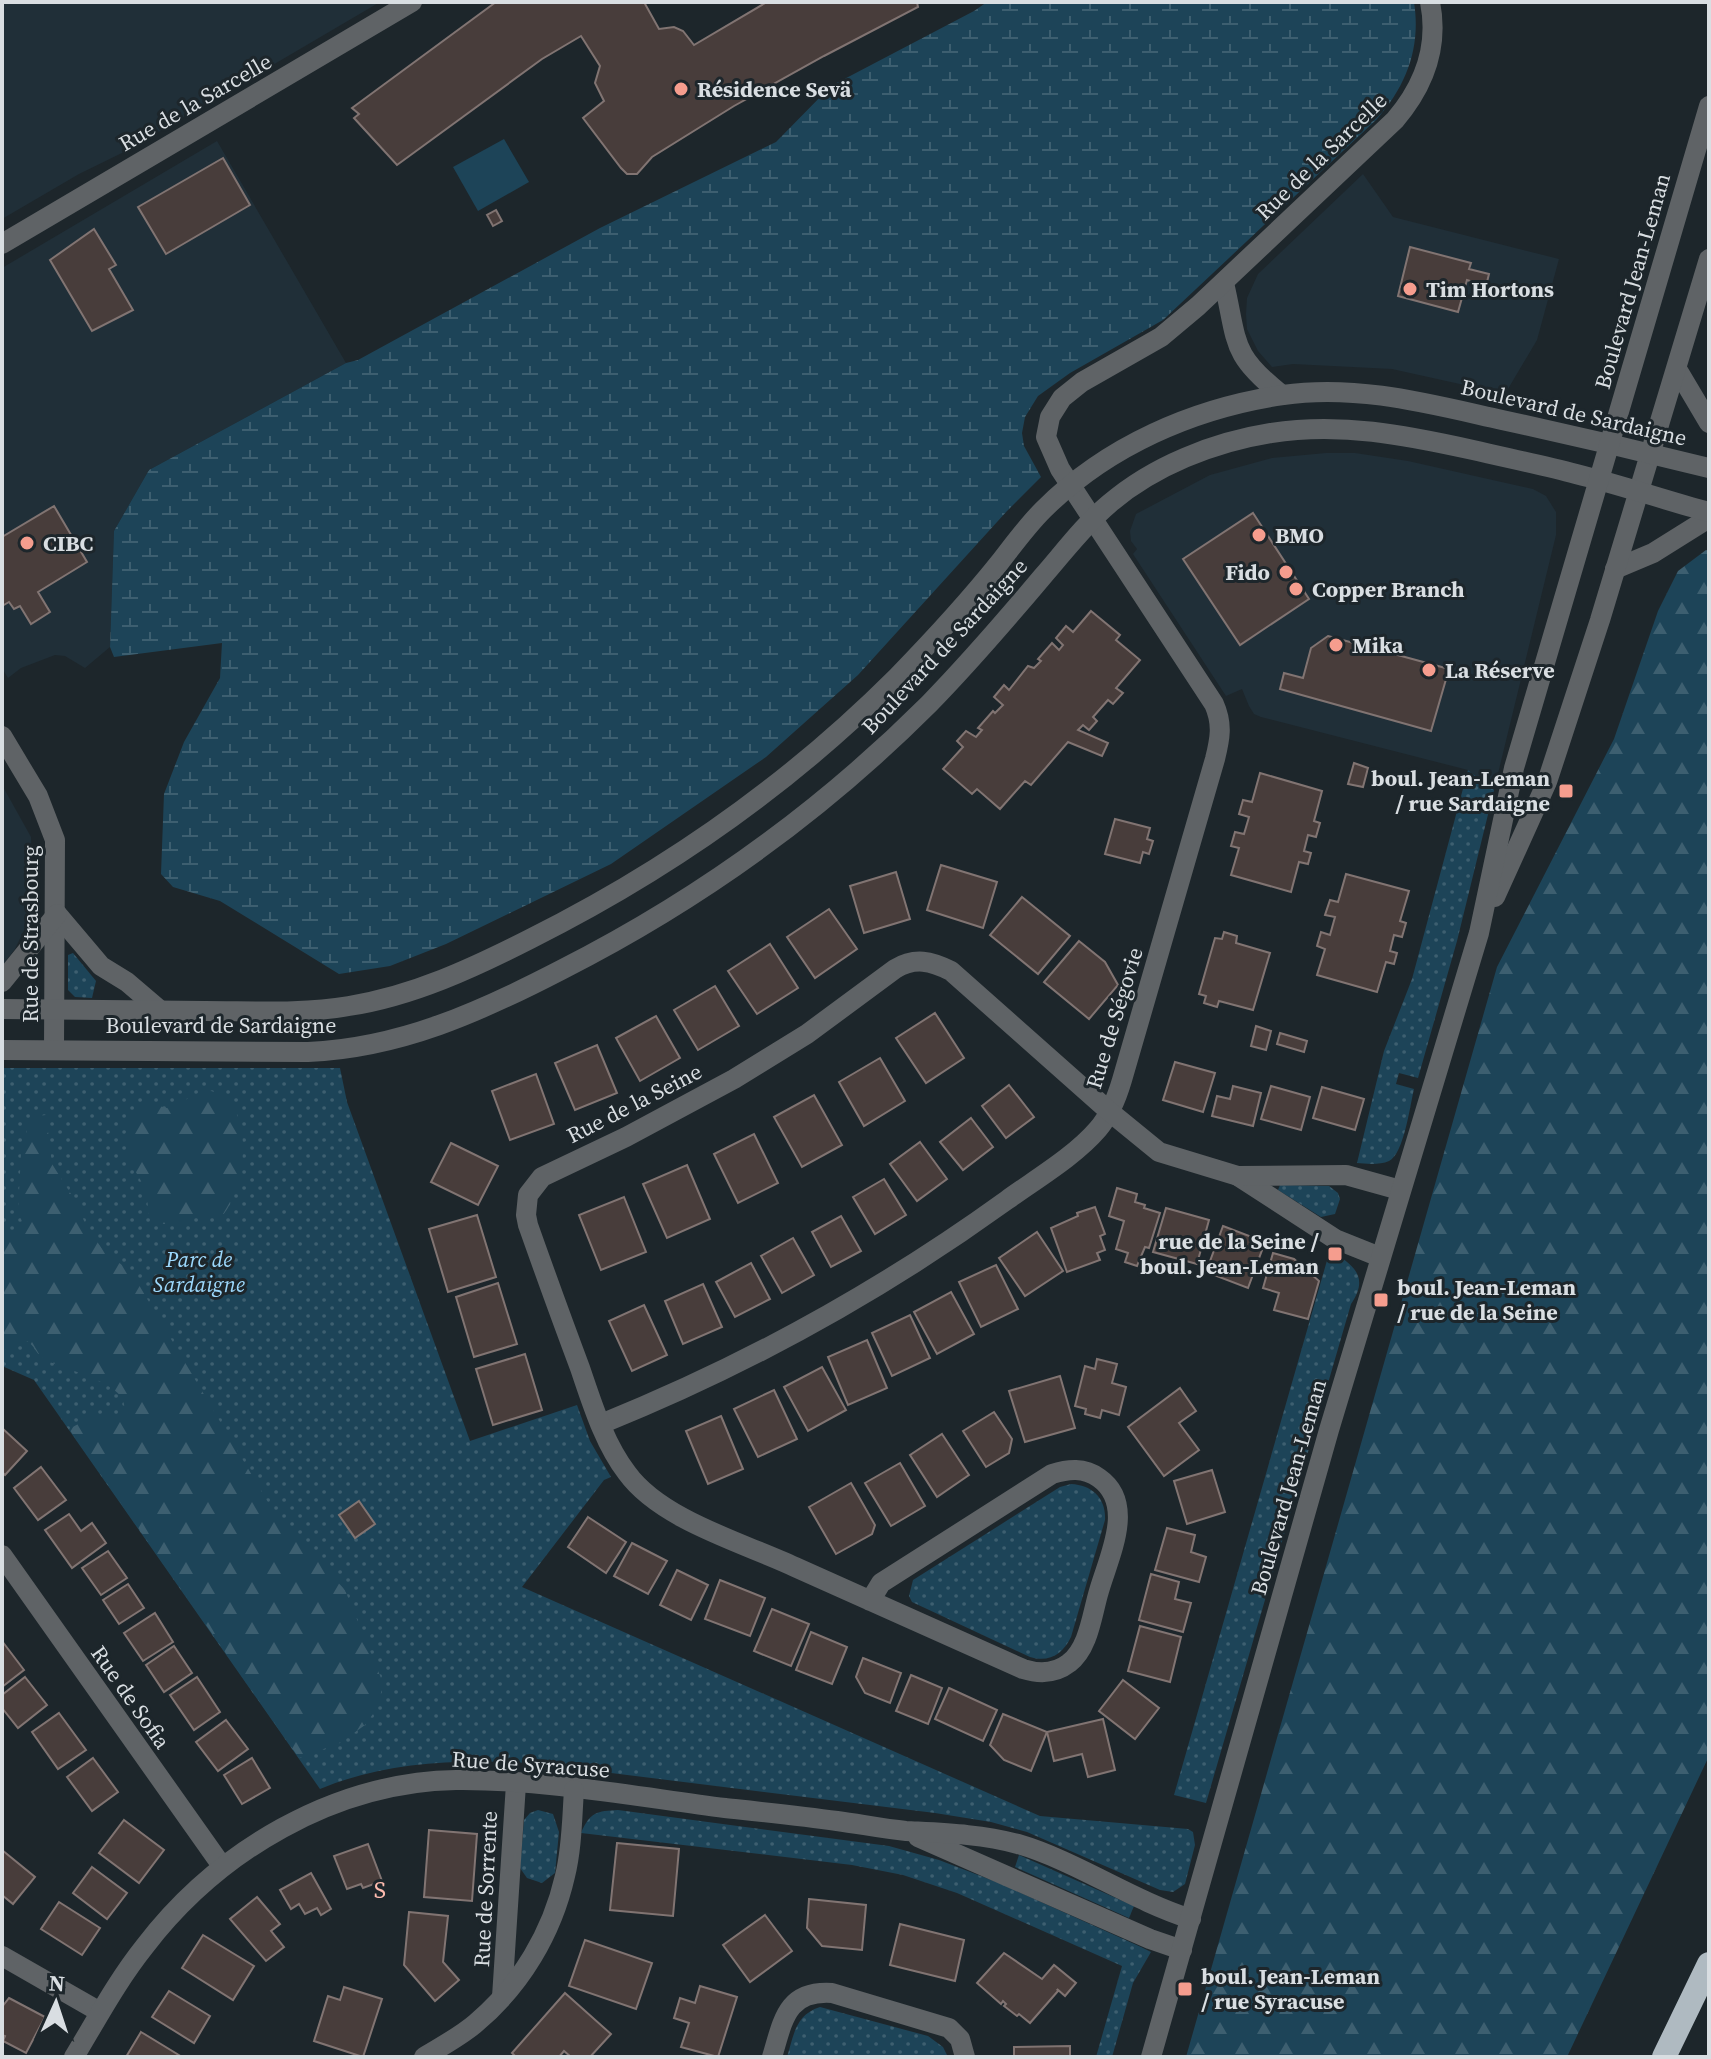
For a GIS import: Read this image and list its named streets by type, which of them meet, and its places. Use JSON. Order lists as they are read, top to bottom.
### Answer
{
  "streets": {
    "street": [
      "Rue de la Sarcelle",
      "Boulevard Jean-Leman",
      "Boulevard de Sardaigne",
      "Rue de Strasbourg",
      "Rue de Ségovie",
      "Rue de la Seine",
      "Rue de Sofia",
      "Rue de Syracuse",
      "Rue de Sorrente"
    ]
  },
  "crossings": [
    ["Rue de la Sarcelle", "Boulevard de Sardaigne"],
    ["Rue de la Sarcelle", "Rue de Ségovie"],
    ["Boulevard Jean-Leman", "Boulevard de Sardaigne"],
    ["Boulevard Jean-Leman", "Rue de la Seine"],
    ["Boulevard Jean-Leman", "Rue de Syracuse"],
    ["Boulevard de Sardaigne", "Rue de Strasbourg"],
    ["Boulevard de Sardaigne", "Rue de Ségovie"],
    ["Rue de Ségovie", "Rue de la Seine"],
    ["Rue de Sofia", "Rue de Syracuse"],
    ["Rue de Syracuse", "Rue de Sorrente"]
  ],
  "districts": ["S"],
  "parks": ["Parc de Sardaigne"],
  "places": {
    "other": [
      "Résidence Sevä",
      "Tim Hortons",
      "BMO",
      "CIBC",
      "Fido",
      "Copper Branch",
      "Mika",
      "La Réserve"
    ],
    "transit": [
      "boul. Jean-Leman / rue Sardaigne",
      "rue de la Seine / boul. Jean-Leman",
      "boul. Jean-Leman / rue de la Seine",
      "boul. Jean-Leman / rue Syracuse"
    ]
  },
  "north": "top"
}
